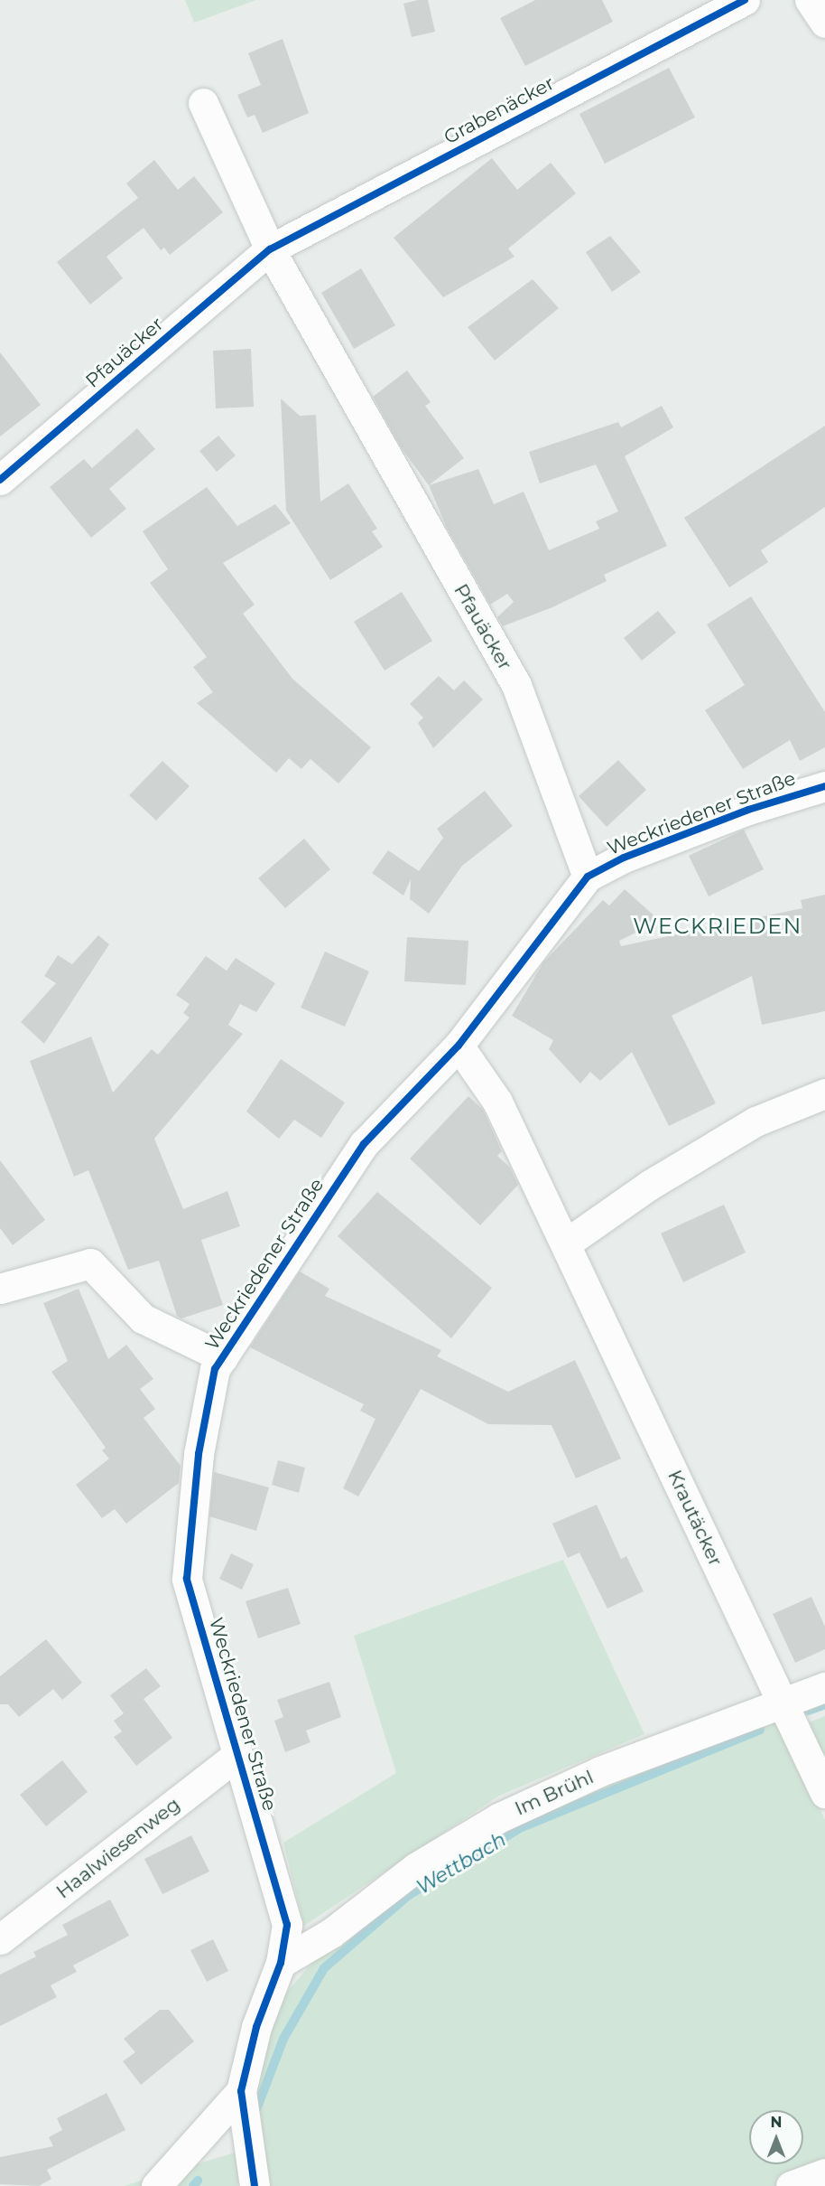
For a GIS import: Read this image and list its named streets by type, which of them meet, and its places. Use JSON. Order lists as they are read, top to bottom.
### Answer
{
  "streets": {
    "street": [
      "Grabenäcker",
      "Pfauäcker",
      "Weckriedener Straße",
      "Krautäcker",
      "Im Brühl",
      "Haalwiesenweg"
    ]
  },
  "crossings": [
    ["Grabenäcker", "Pfauäcker"],
    ["Pfauäcker", "Weckriedener Straße"],
    ["Weckriedener Straße", "Krautäcker"],
    ["Weckriedener Straße", "Im Brühl"],
    ["Weckriedener Straße", "Haalwiesenweg"],
    ["Krautäcker", "Im Brühl"]
  ],
  "districts": ["WECKRIEDEN"],
  "water": ["Wettbach"],
  "north": "top"
}
